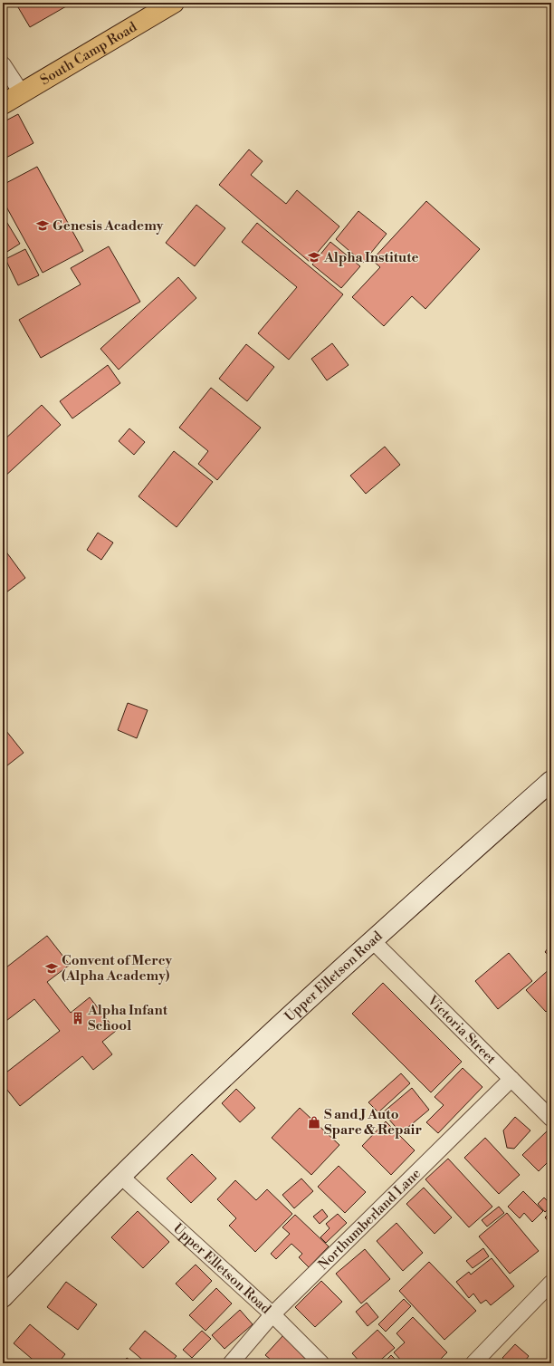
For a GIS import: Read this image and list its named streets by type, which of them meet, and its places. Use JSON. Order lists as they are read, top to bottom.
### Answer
{
  "streets": {
    "main road": ["South Camp Road"],
    "street": ["Upper Elletson Road", "Victoria Street", "Northumberland Lane"]
  },
  "crossings": [
    ["Upper Elletson Road", "Victoria Street"],
    ["Upper Elletson Road", "Northumberland Lane"],
    ["Victoria Street", "Northumberland Lane"]
  ],
  "places": {
    "school or university": ["Genesis Academy", "Alpha Institute", "Convent of Mercy (Alpha Academy)"],
    "building": ["Alpha Infant School"],
    "shop": ["S and J Auto Spare & Repair"]
  }
}
